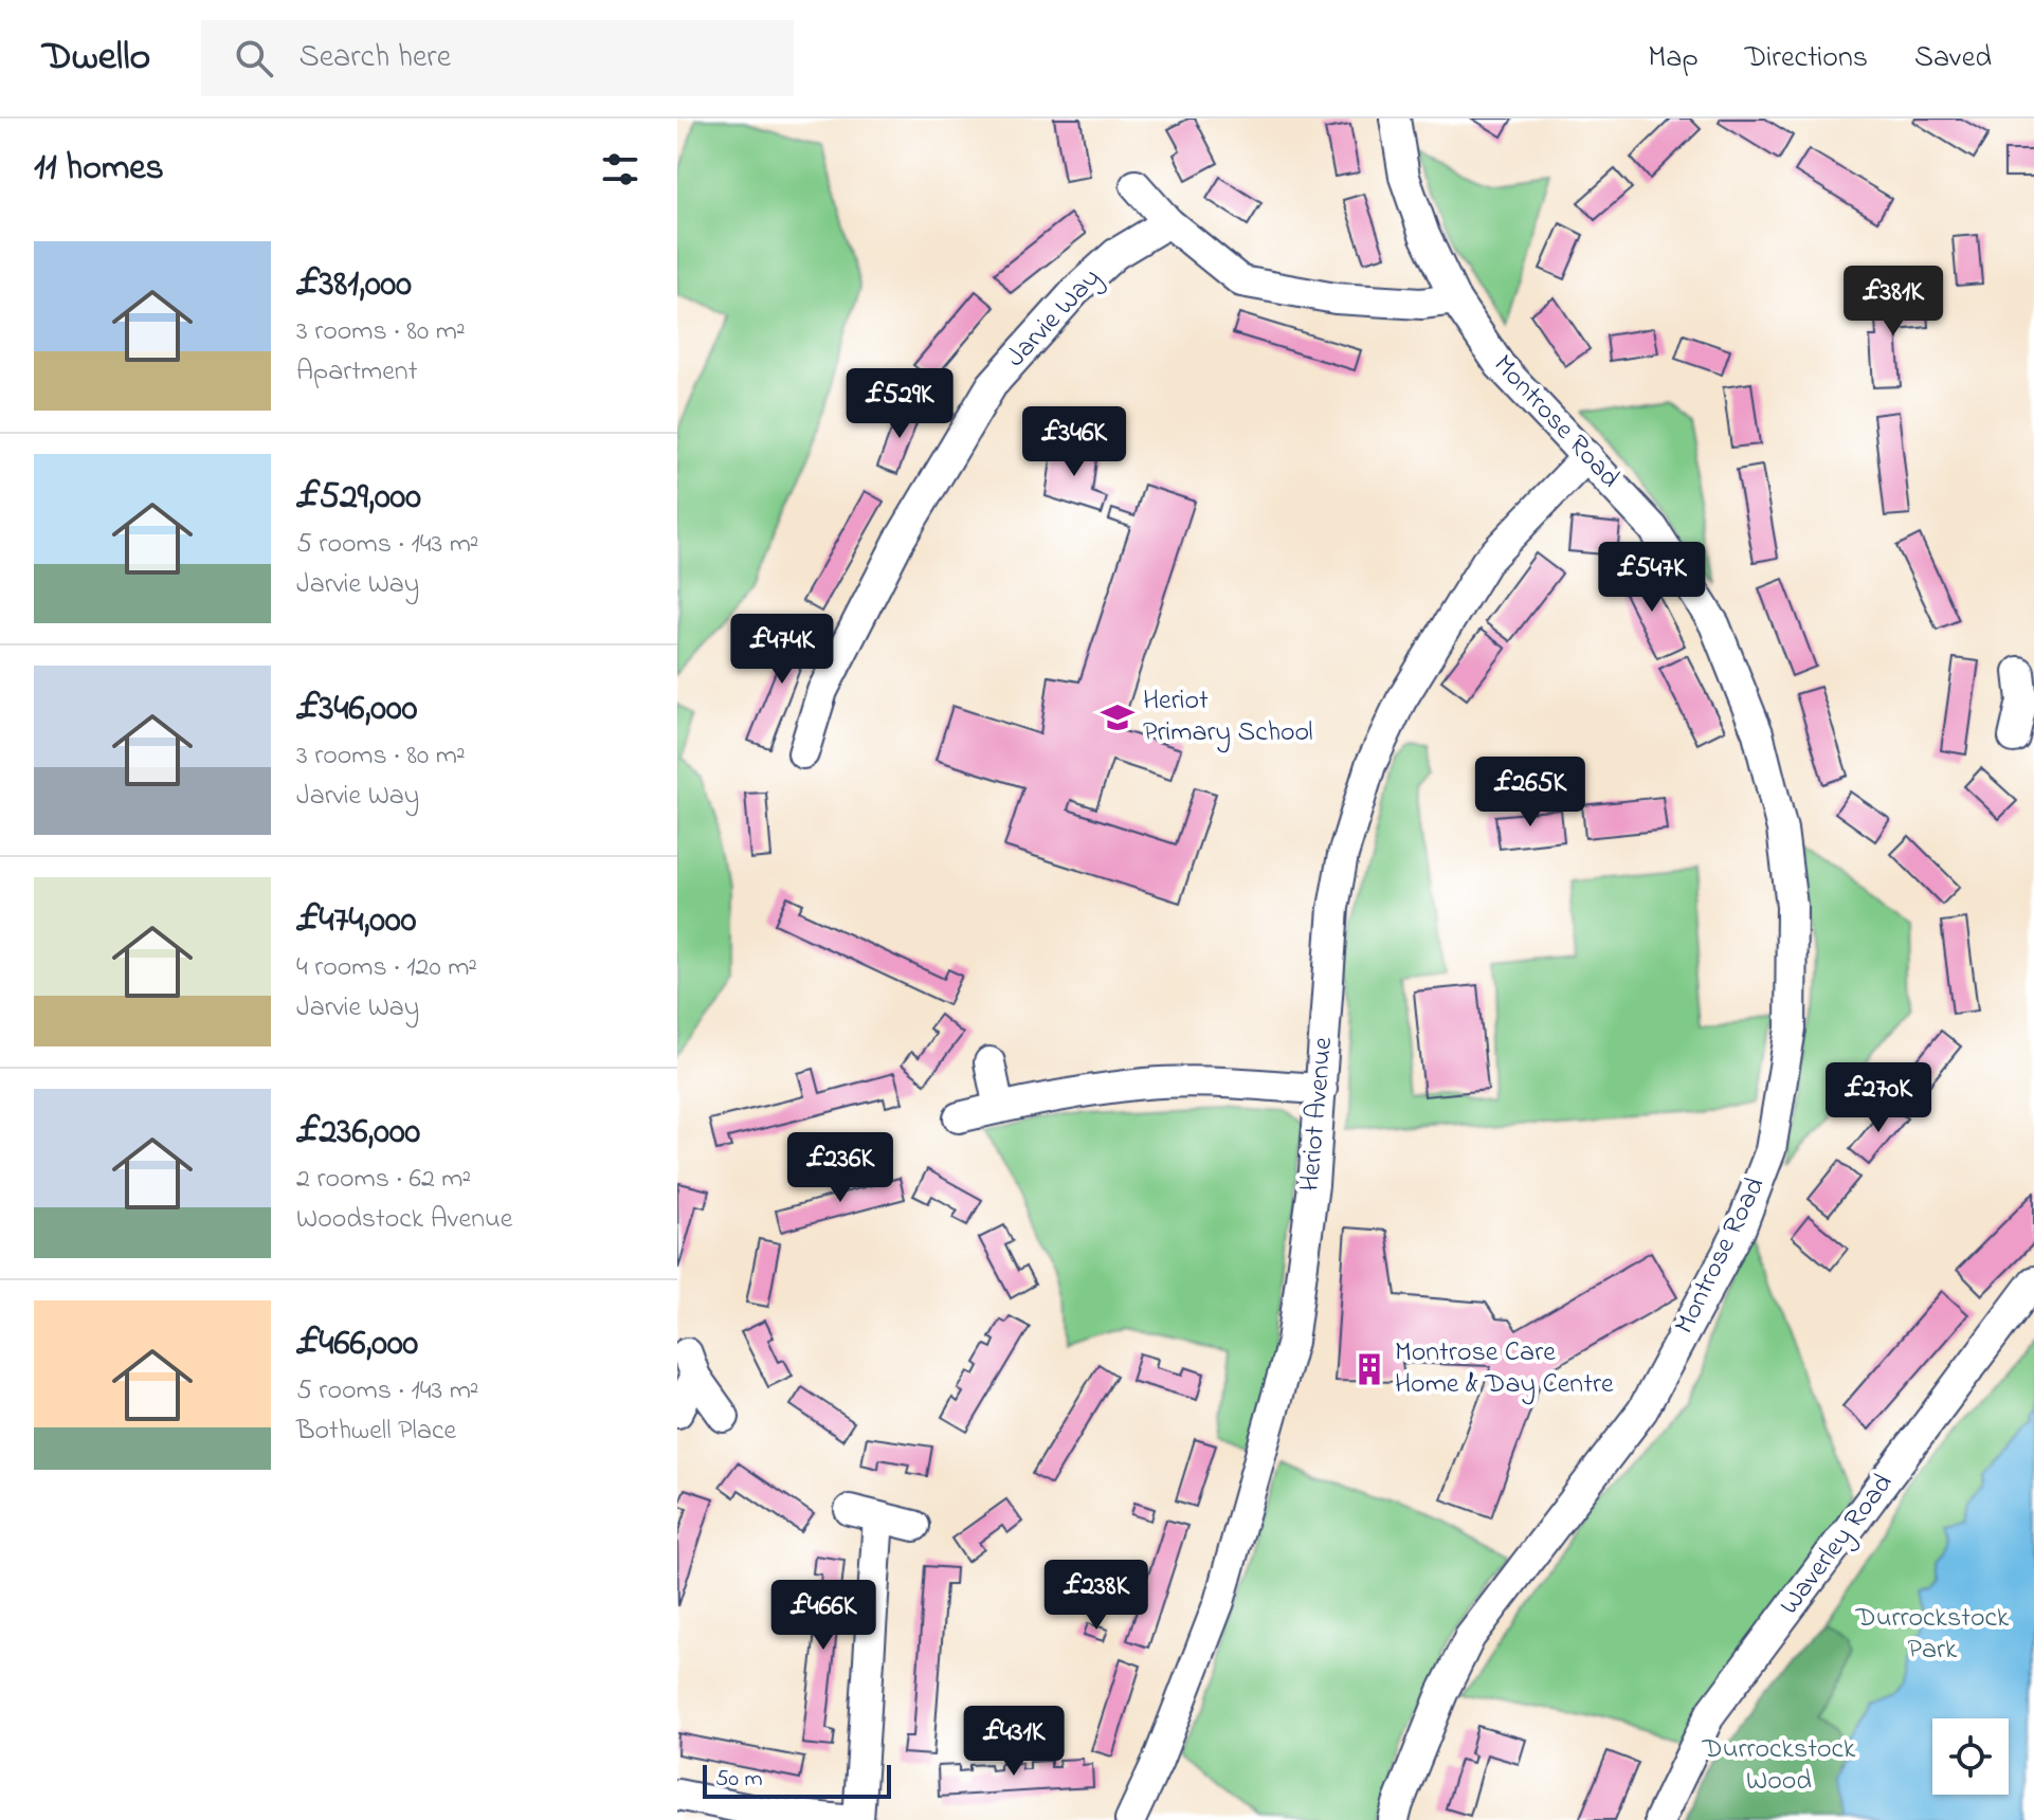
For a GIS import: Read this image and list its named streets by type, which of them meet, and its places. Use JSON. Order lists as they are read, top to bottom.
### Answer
{
  "streets": {
    "street": [
      "Jarvie Way",
      "Montrose Road",
      "Heriot Avenue",
      "Waverley Road"
    ]
  },
  "crossings": [
    ["Montrose Road", "Heriot Avenue"]
  ],
  "parks": ["Durrockstock Park", "Durrockstock Wood"],
  "places": {
    "school or university": ["Heriot Primary School"],
    "building": ["Montrose Care Home & Day Centre"]
  },
  "scale_bar": "50 m",
  "page": {
    "header": "Dwello",
    "search": "Search here",
    "nav": ["Map", "Directions", "Saved"],
    "heading": "11 homes",
    "list": [
      {
        "name": "£381,000",
        "note": "3 rooms · 80 m² · Apartment"
      },
      {
        "name": "£529,000",
        "note": "5 rooms · 143 m² · Jarvie Way"
      },
      {
        "name": "£346,000",
        "note": "3 rooms · 80 m² · Jarvie Way"
      },
      {
        "name": "£474,000",
        "note": "4 rooms · 120 m² · Jarvie Way"
      },
      {
        "name": "£236,000",
        "note": "2 rooms · 62 m² · Woodstock Avenue"
      },
      {
        "name": "£466,000",
        "note": "5 rooms · 143 m² · Bothwell Place"
      }
    ],
    "price": [
      "£381K",
      "£529K",
      "£346K",
      "£547K",
      "£474K",
      "£265K",
      "£270K",
      "£236K",
      "£238K",
      "£466K",
      "£431K"
    ],
    "scale": "50 m"
  }
}
